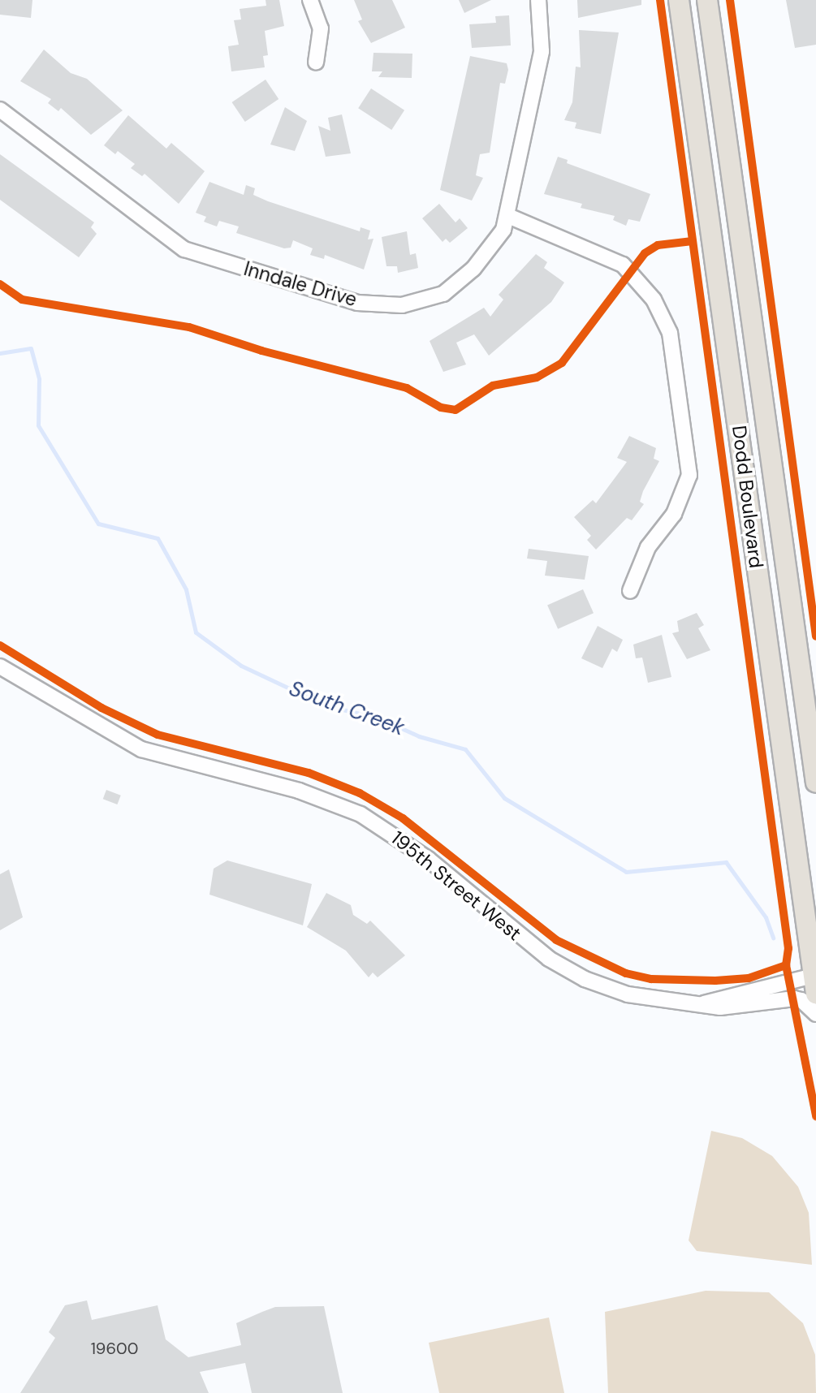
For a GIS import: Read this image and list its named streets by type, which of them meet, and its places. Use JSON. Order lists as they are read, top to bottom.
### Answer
{
  "streets": {
    "main road": ["Dodd Boulevard"],
    "street": ["Inndale Drive", "195th Street West"]
  },
  "crossings": [
    ["Dodd Boulevard", "195th Street West"]
  ],
  "water": ["South Creek"],
  "house_numbers": ["19600"]
}
